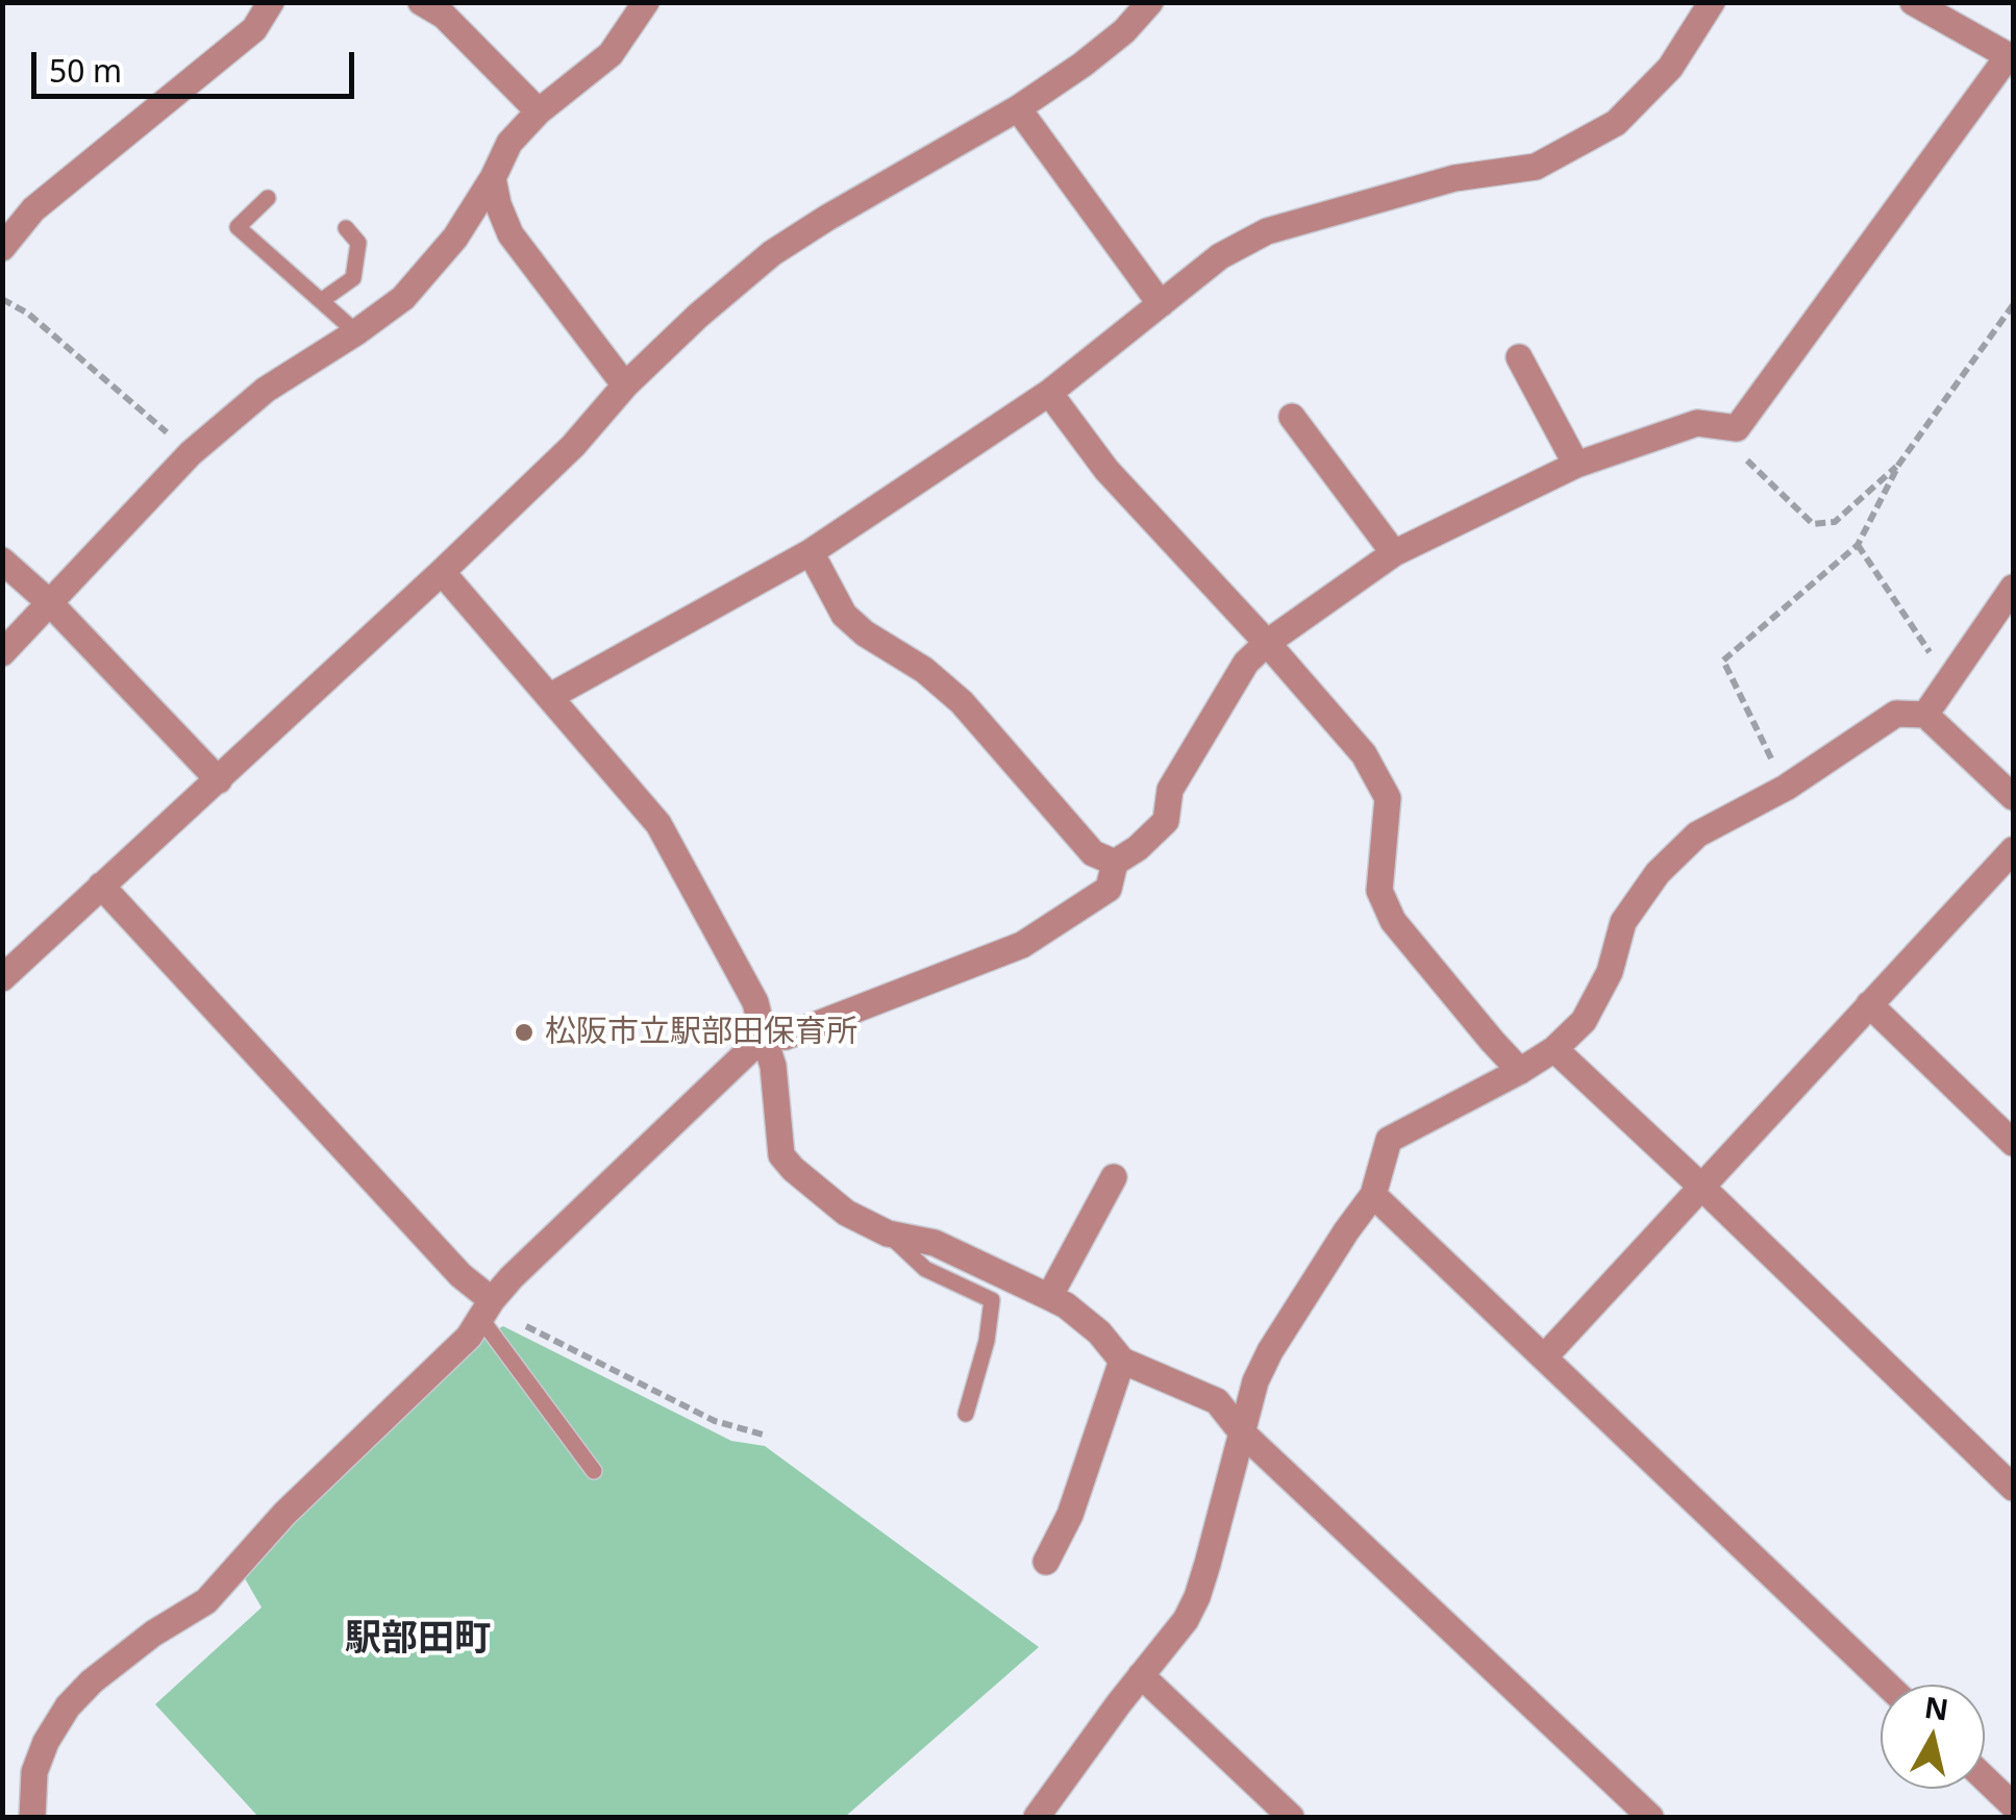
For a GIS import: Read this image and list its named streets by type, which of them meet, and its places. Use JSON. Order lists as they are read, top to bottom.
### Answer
{
  "districts": ["駅部田町"],
  "places": ["松阪市立駅部田保育所"],
  "scale_bar": "50 m",
  "north": "top"
}
